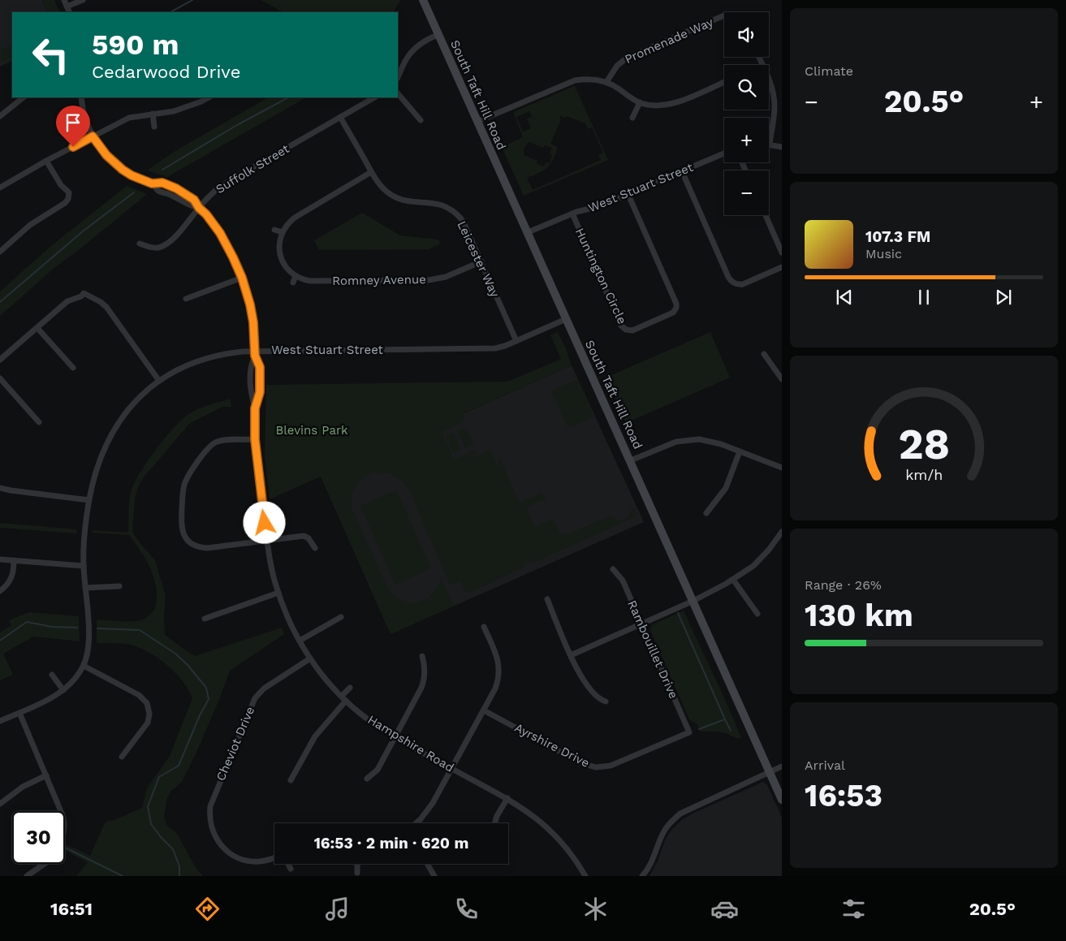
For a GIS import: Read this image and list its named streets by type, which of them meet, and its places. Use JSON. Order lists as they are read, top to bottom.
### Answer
{
  "streets": {
    "main road": ["South Taft Hill Road"],
    "street": [
      "Promenade Way",
      "Suffolk Street",
      "West Stuart Street",
      "Leicester Way",
      "Huntington Circle",
      "Romney Avenue",
      "Rambouillet Drive",
      "Cheviot Drive",
      "Hampshire Road",
      "Ayrshire Drive"
    ]
  },
  "crossings": [
    ["South Taft Hill Road", "West Stuart Street"],
    ["Suffolk Street", "Leicester Way"],
    ["Suffolk Street", "Hampshire Road"],
    ["West Stuart Street", "Leicester Way"],
    ["West Stuart Street", "Huntington Circle"],
    ["West Stuart Street", "Hampshire Road"],
    ["Leicester Way", "Romney Avenue"],
    ["Rambouillet Drive", "Ayrshire Drive"],
    ["Cheviot Drive", "Hampshire Road"]
  ],
  "parks": ["Blevins Park"],
  "page": {
    "tile": [
      "Climate",
      ["Range · 26%", "130 km"],
      ["Arrival", "16:53"]
    ],
    "map_buttons": ["+", "−"],
    "turn": ["590 m", "Cedarwood Drive"],
    "heat": ["−", "20.5°", "+"],
    "song": ["107.3 FM", "Music"],
    "limit": "30",
    "trip": "16:53 · 2 min · 620 m",
    "tabs": ["16:51", "20.5°"],
    "gauge": ["28", "km/h"]
  }
}
